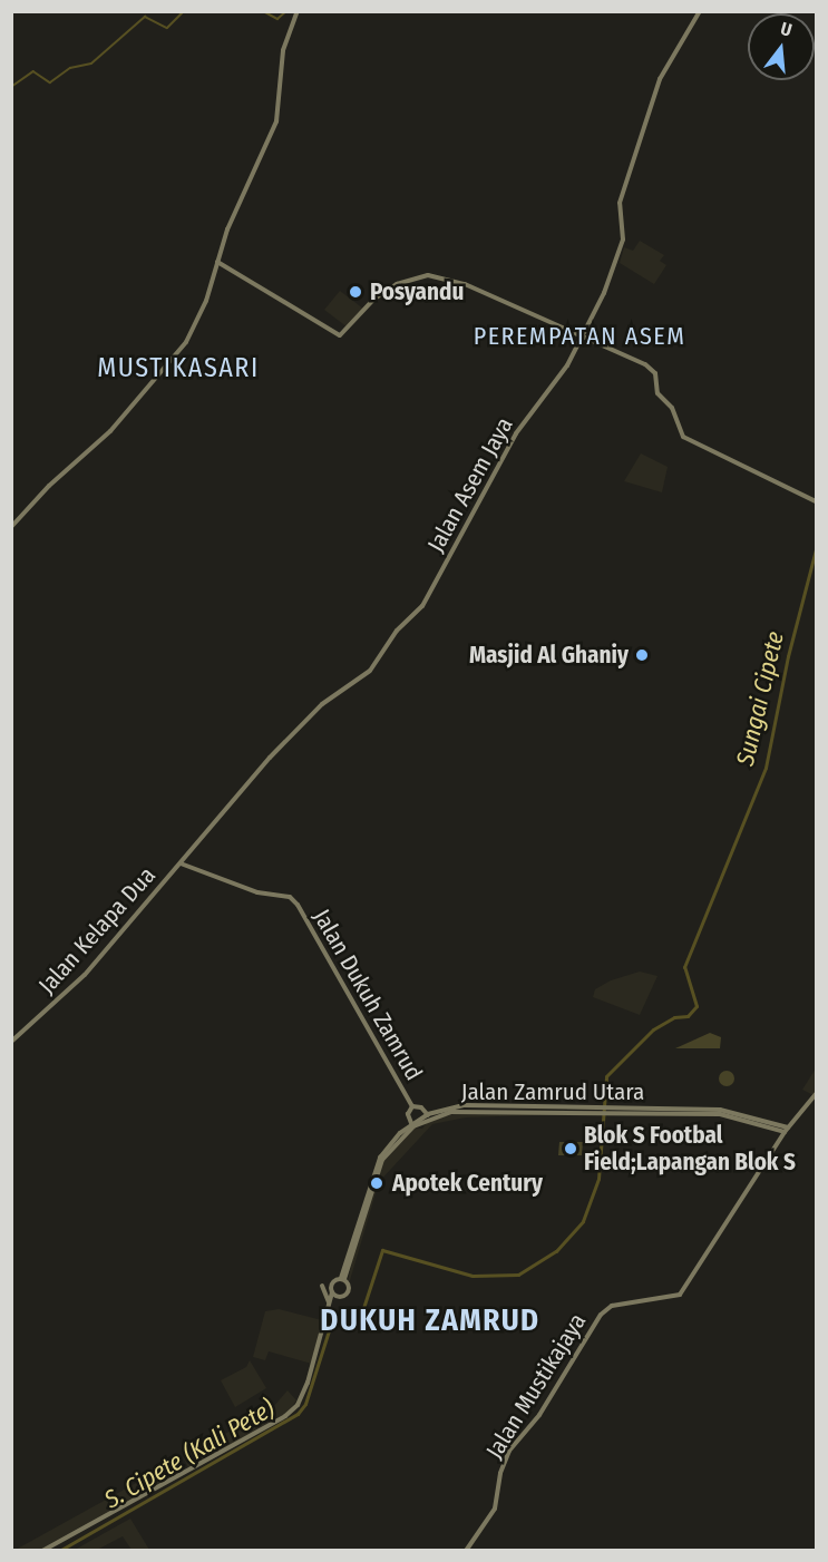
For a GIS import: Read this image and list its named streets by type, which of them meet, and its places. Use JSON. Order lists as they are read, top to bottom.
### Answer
{
  "streets": {
    "main road": [
      "Jalan Asem Jaya",
      "Jalan Kelapa Dua",
      "Jalan Dukuh Zamrud",
      "Jalan Zamrud Utara",
      "Jalan Mustikajaya"
    ]
  },
  "crossings": [
    ["Jalan Asem Jaya", "Jalan Kelapa Dua"],
    ["Jalan Asem Jaya", "Jalan Dukuh Zamrud"],
    ["Jalan Kelapa Dua", "Jalan Dukuh Zamrud"],
    ["Jalan Dukuh Zamrud", "Jalan Zamrud Utara"],
    ["Jalan Zamrud Utara", "Jalan Mustikajaya"]
  ],
  "districts": ["PEREMPATAN ASEM", "MUSTIKASARI", "DUKUH ZAMRUD"],
  "water": ["Sungai Cipete", "S. Cipete (Kali Pete)"],
  "places": [
    "Posyandu",
    "Masjid Al Ghaniy",
    "Blok S Footbal Field;Lapangan Blok S",
    "Apotek Century"
  ],
  "north": "top"
}
